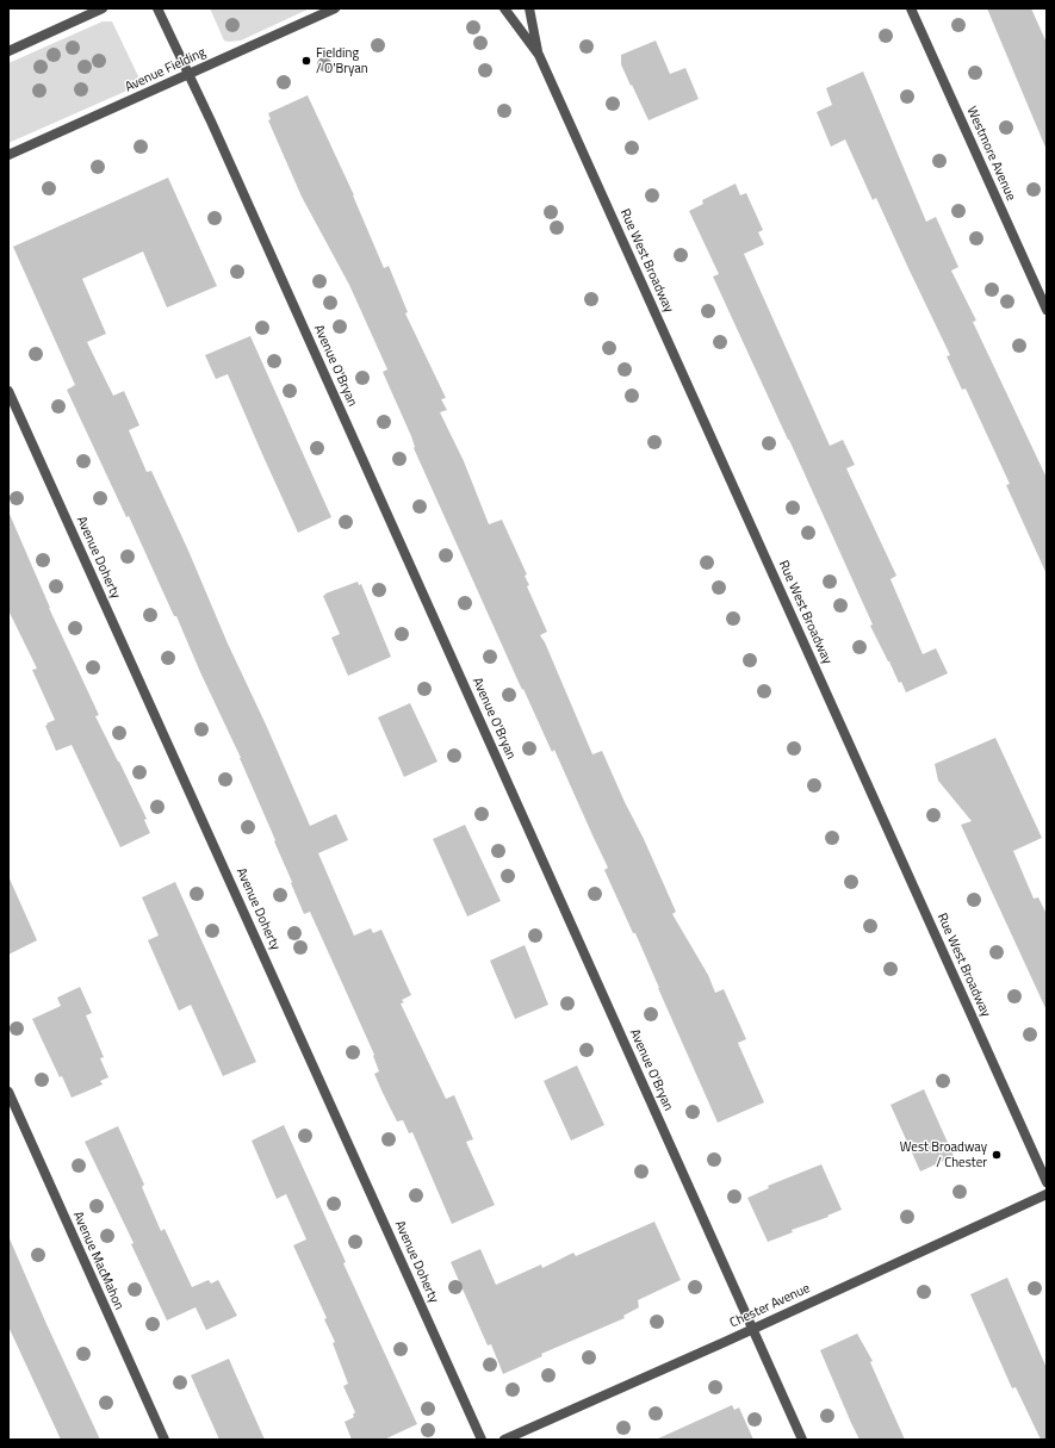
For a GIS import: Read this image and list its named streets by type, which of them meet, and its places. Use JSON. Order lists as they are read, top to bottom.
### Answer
{
  "streets": {
    "street": [
      "Avenue Fielding",
      "Westmore Avenue",
      "Rue West Broadway",
      "Avenue O'Bryan",
      "Avenue Doherty",
      "Avenue MacMahon",
      "Chester Avenue"
    ]
  },
  "crossings": [
    ["Avenue Fielding", "Avenue O'Bryan"],
    ["Avenue O'Bryan", "Chester Avenue"]
  ],
  "places": ["Fielding / O'Bryan", "West Broadway / Chester"]
}
